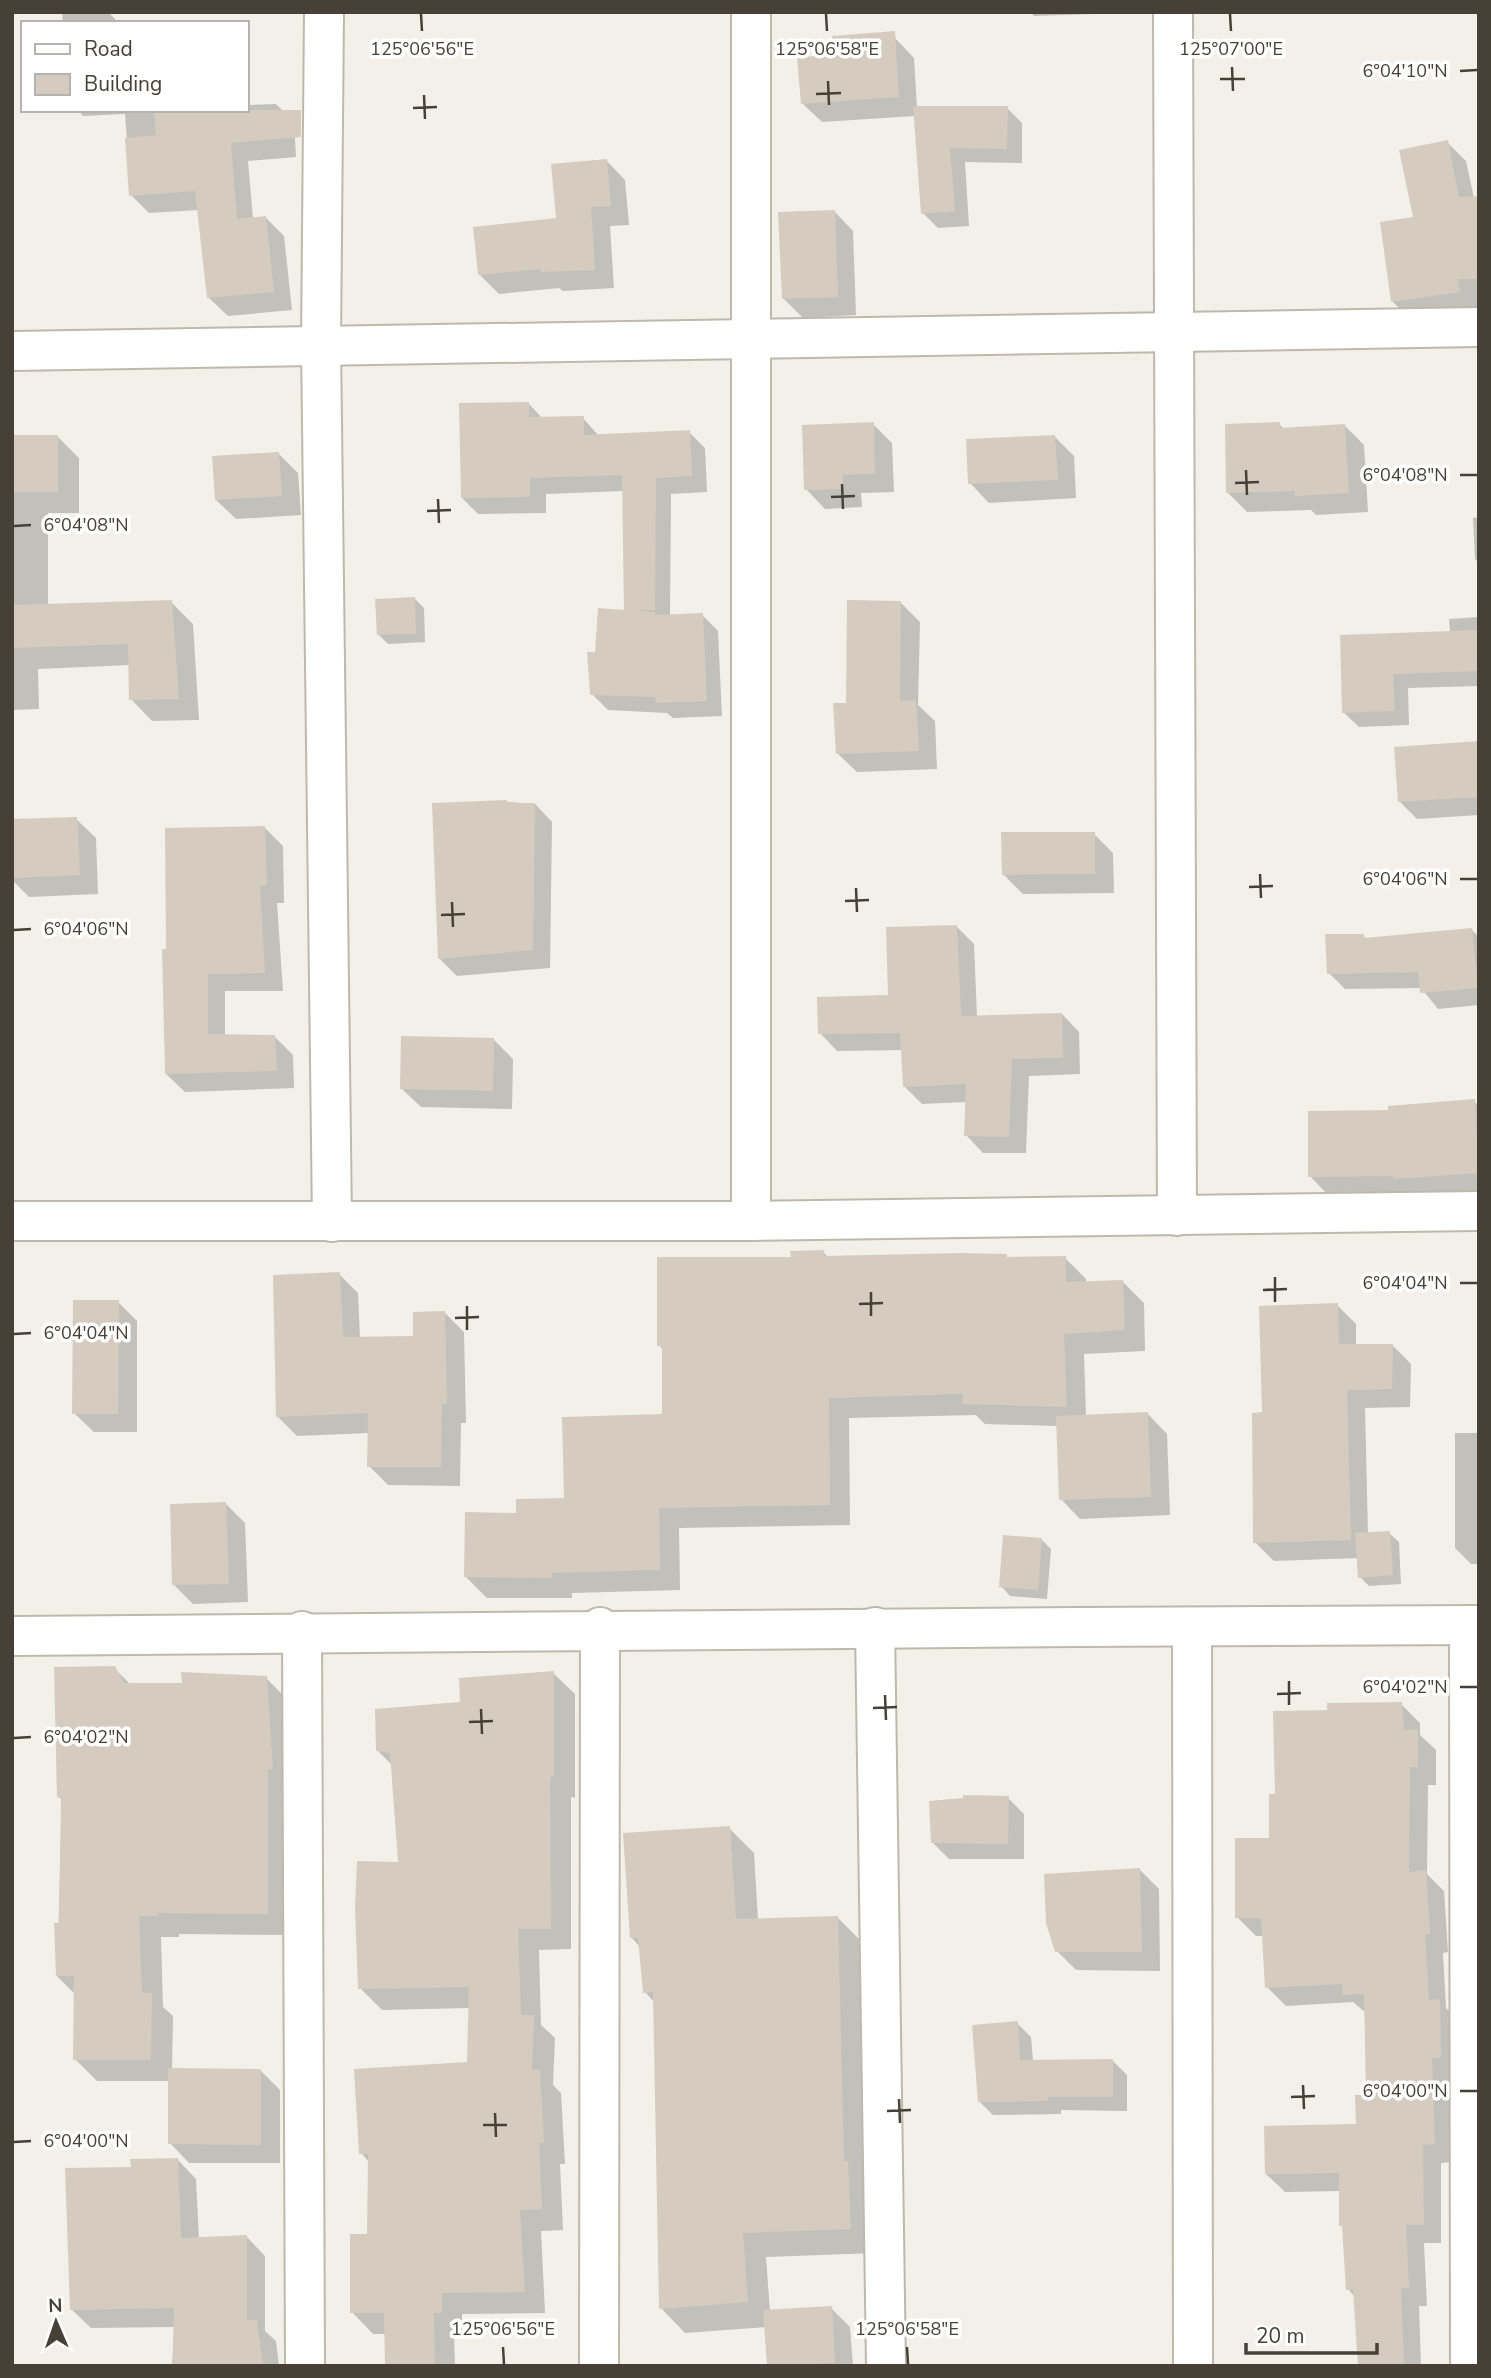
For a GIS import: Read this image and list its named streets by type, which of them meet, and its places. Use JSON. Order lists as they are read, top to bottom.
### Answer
{
  "legend": ["Road", "Building"],
  "scale_bar": "20 m",
  "north": "top",
  "coordinates": [
    "125°06'56\"E",
    "125°06'58\"E",
    "125°07'00\"E",
    "6°04'10\"N",
    "6°04'08\"N",
    "6°04'06\"N",
    "6°04'04\"N",
    "6°04'02\"N",
    "6°04'00\"N"
  ]
}
